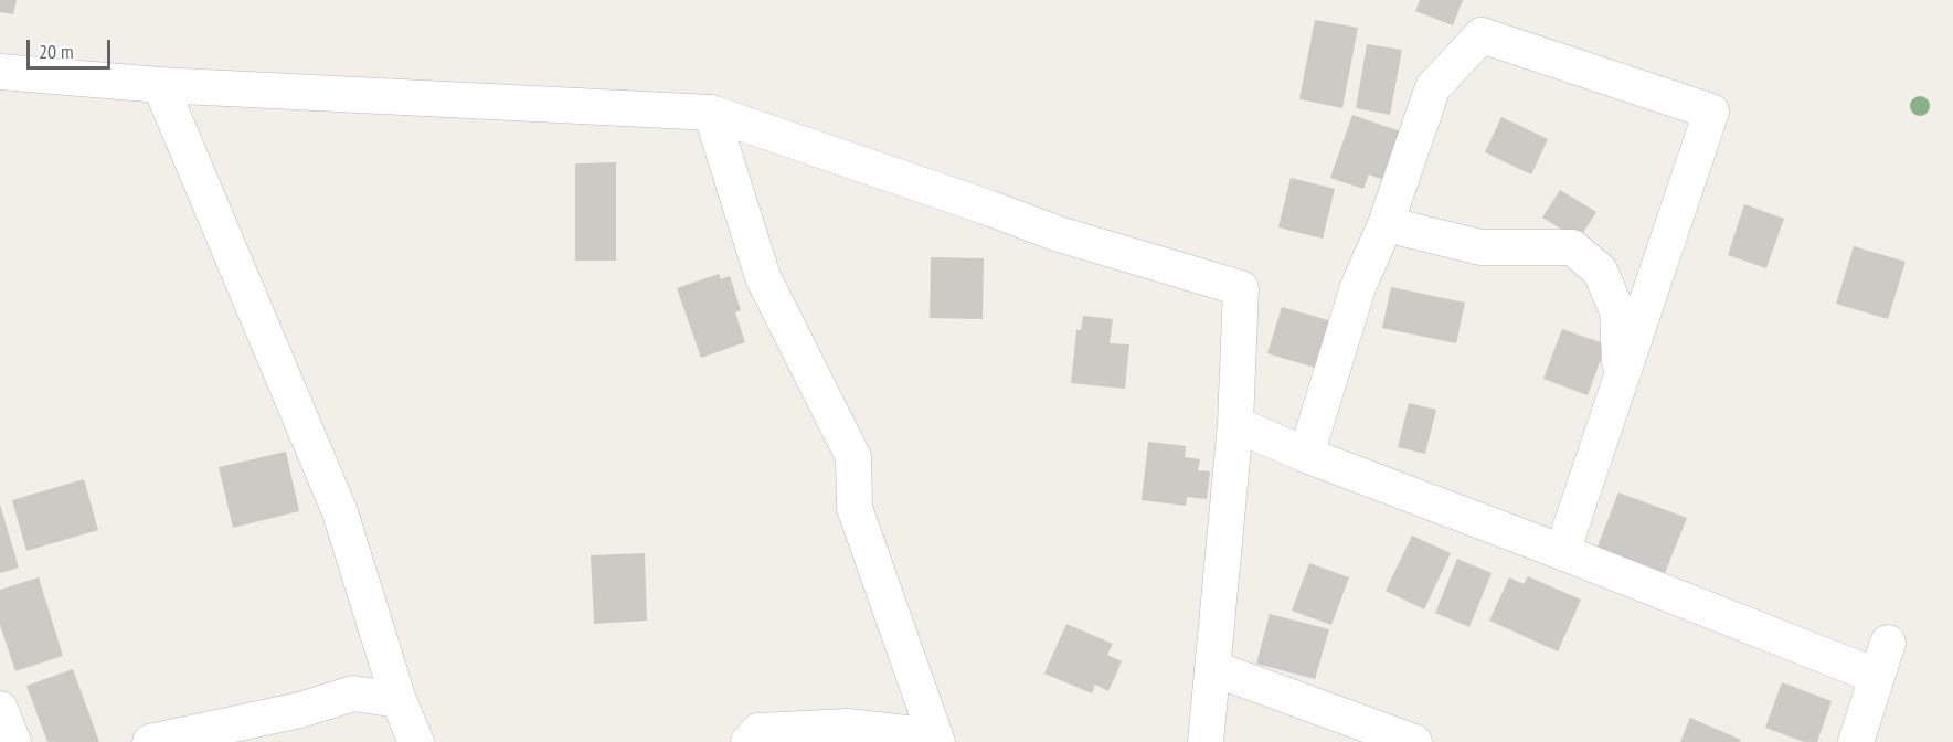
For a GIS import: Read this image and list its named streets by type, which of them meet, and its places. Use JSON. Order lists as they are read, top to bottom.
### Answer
{
  "scale_bar": "20 m"
}
